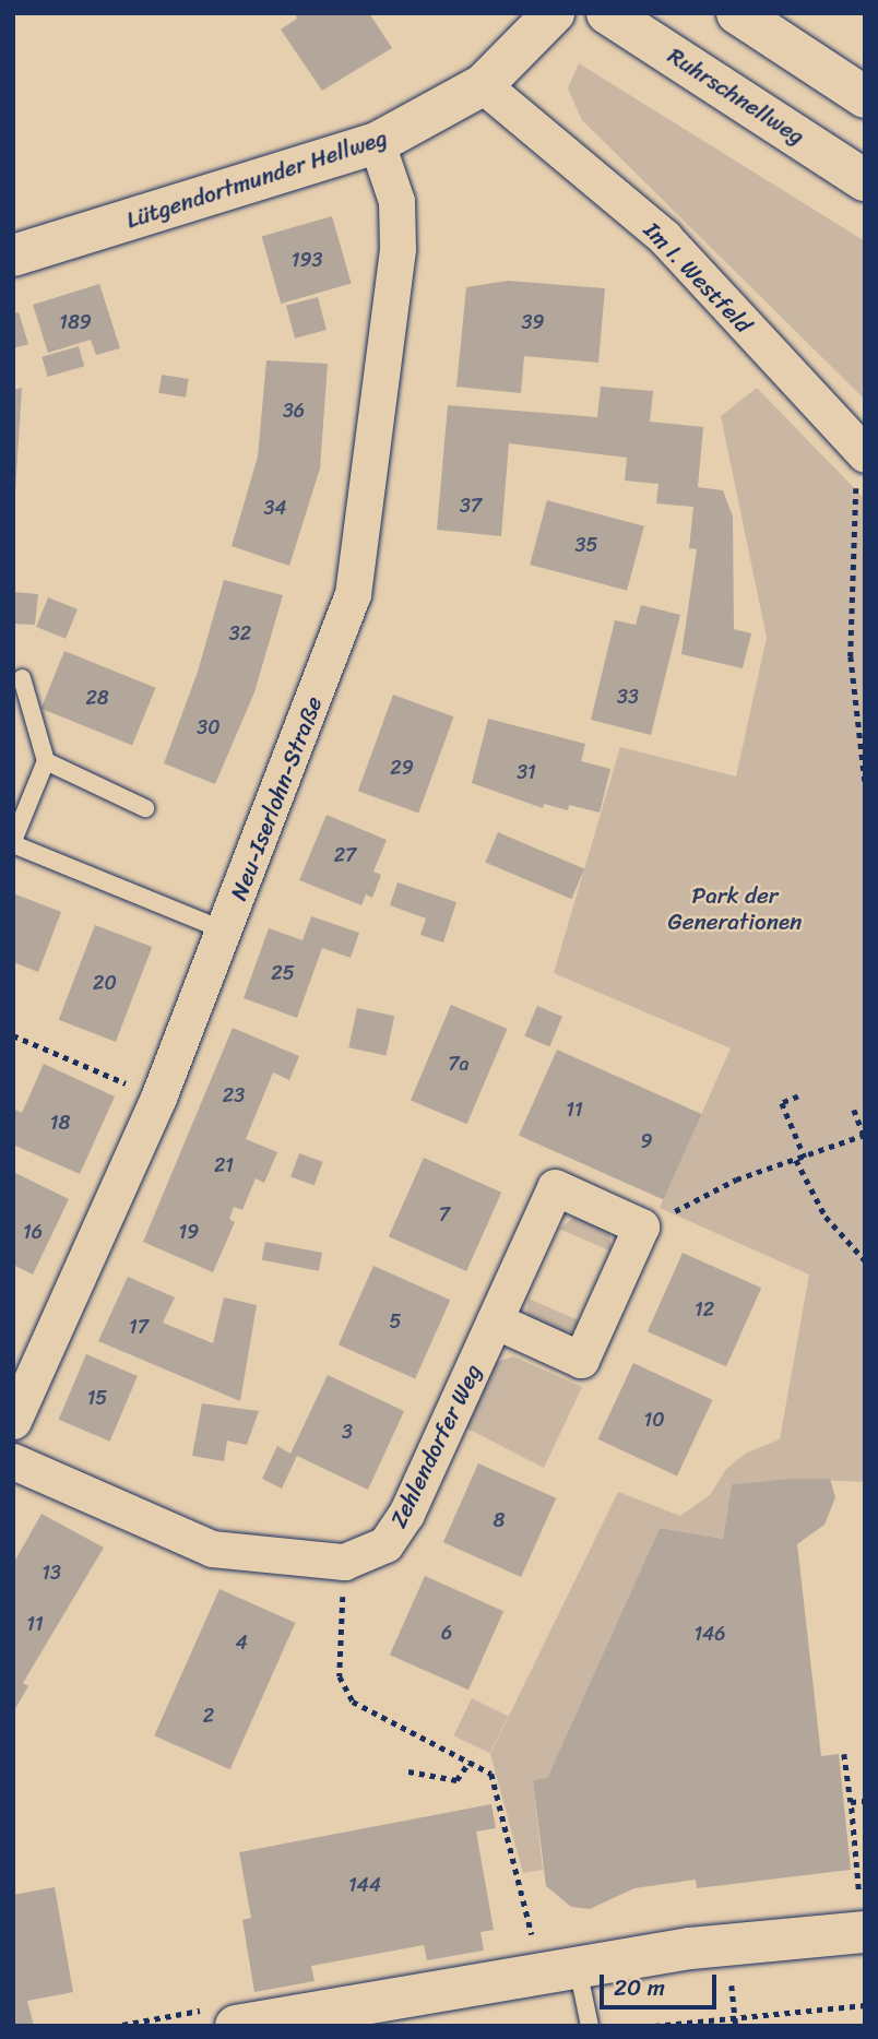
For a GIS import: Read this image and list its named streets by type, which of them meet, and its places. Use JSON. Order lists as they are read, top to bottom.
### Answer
{
  "streets": {
    "main road": ["Ruhrschnellweg", "Lütgendortmunder Hellweg"],
    "street": ["Im I. Westfeld", "Neu-Iserlohn-Straße", "Zehlendorfer Weg"]
  },
  "crossings": [
    ["Lütgendortmunder Hellweg", "Im I. Westfeld"],
    ["Lütgendortmunder Hellweg", "Neu-Iserlohn-Straße"]
  ],
  "parks": ["Park der Generationen"],
  "house_numbers": [
    "193",
    "189",
    "39",
    "36",
    "37",
    "34",
    "35",
    "32",
    "33",
    "28",
    "30",
    "29",
    "31",
    "27",
    "25",
    "20",
    "7a",
    "23",
    "11",
    "18",
    "9",
    "21",
    "7",
    "16",
    "19",
    "12",
    "5",
    "17",
    "15",
    "10",
    "3",
    "8",
    "13",
    "11",
    "6",
    "146",
    "4",
    "2",
    "144"
  ],
  "scale_bar": "20 m"
}
